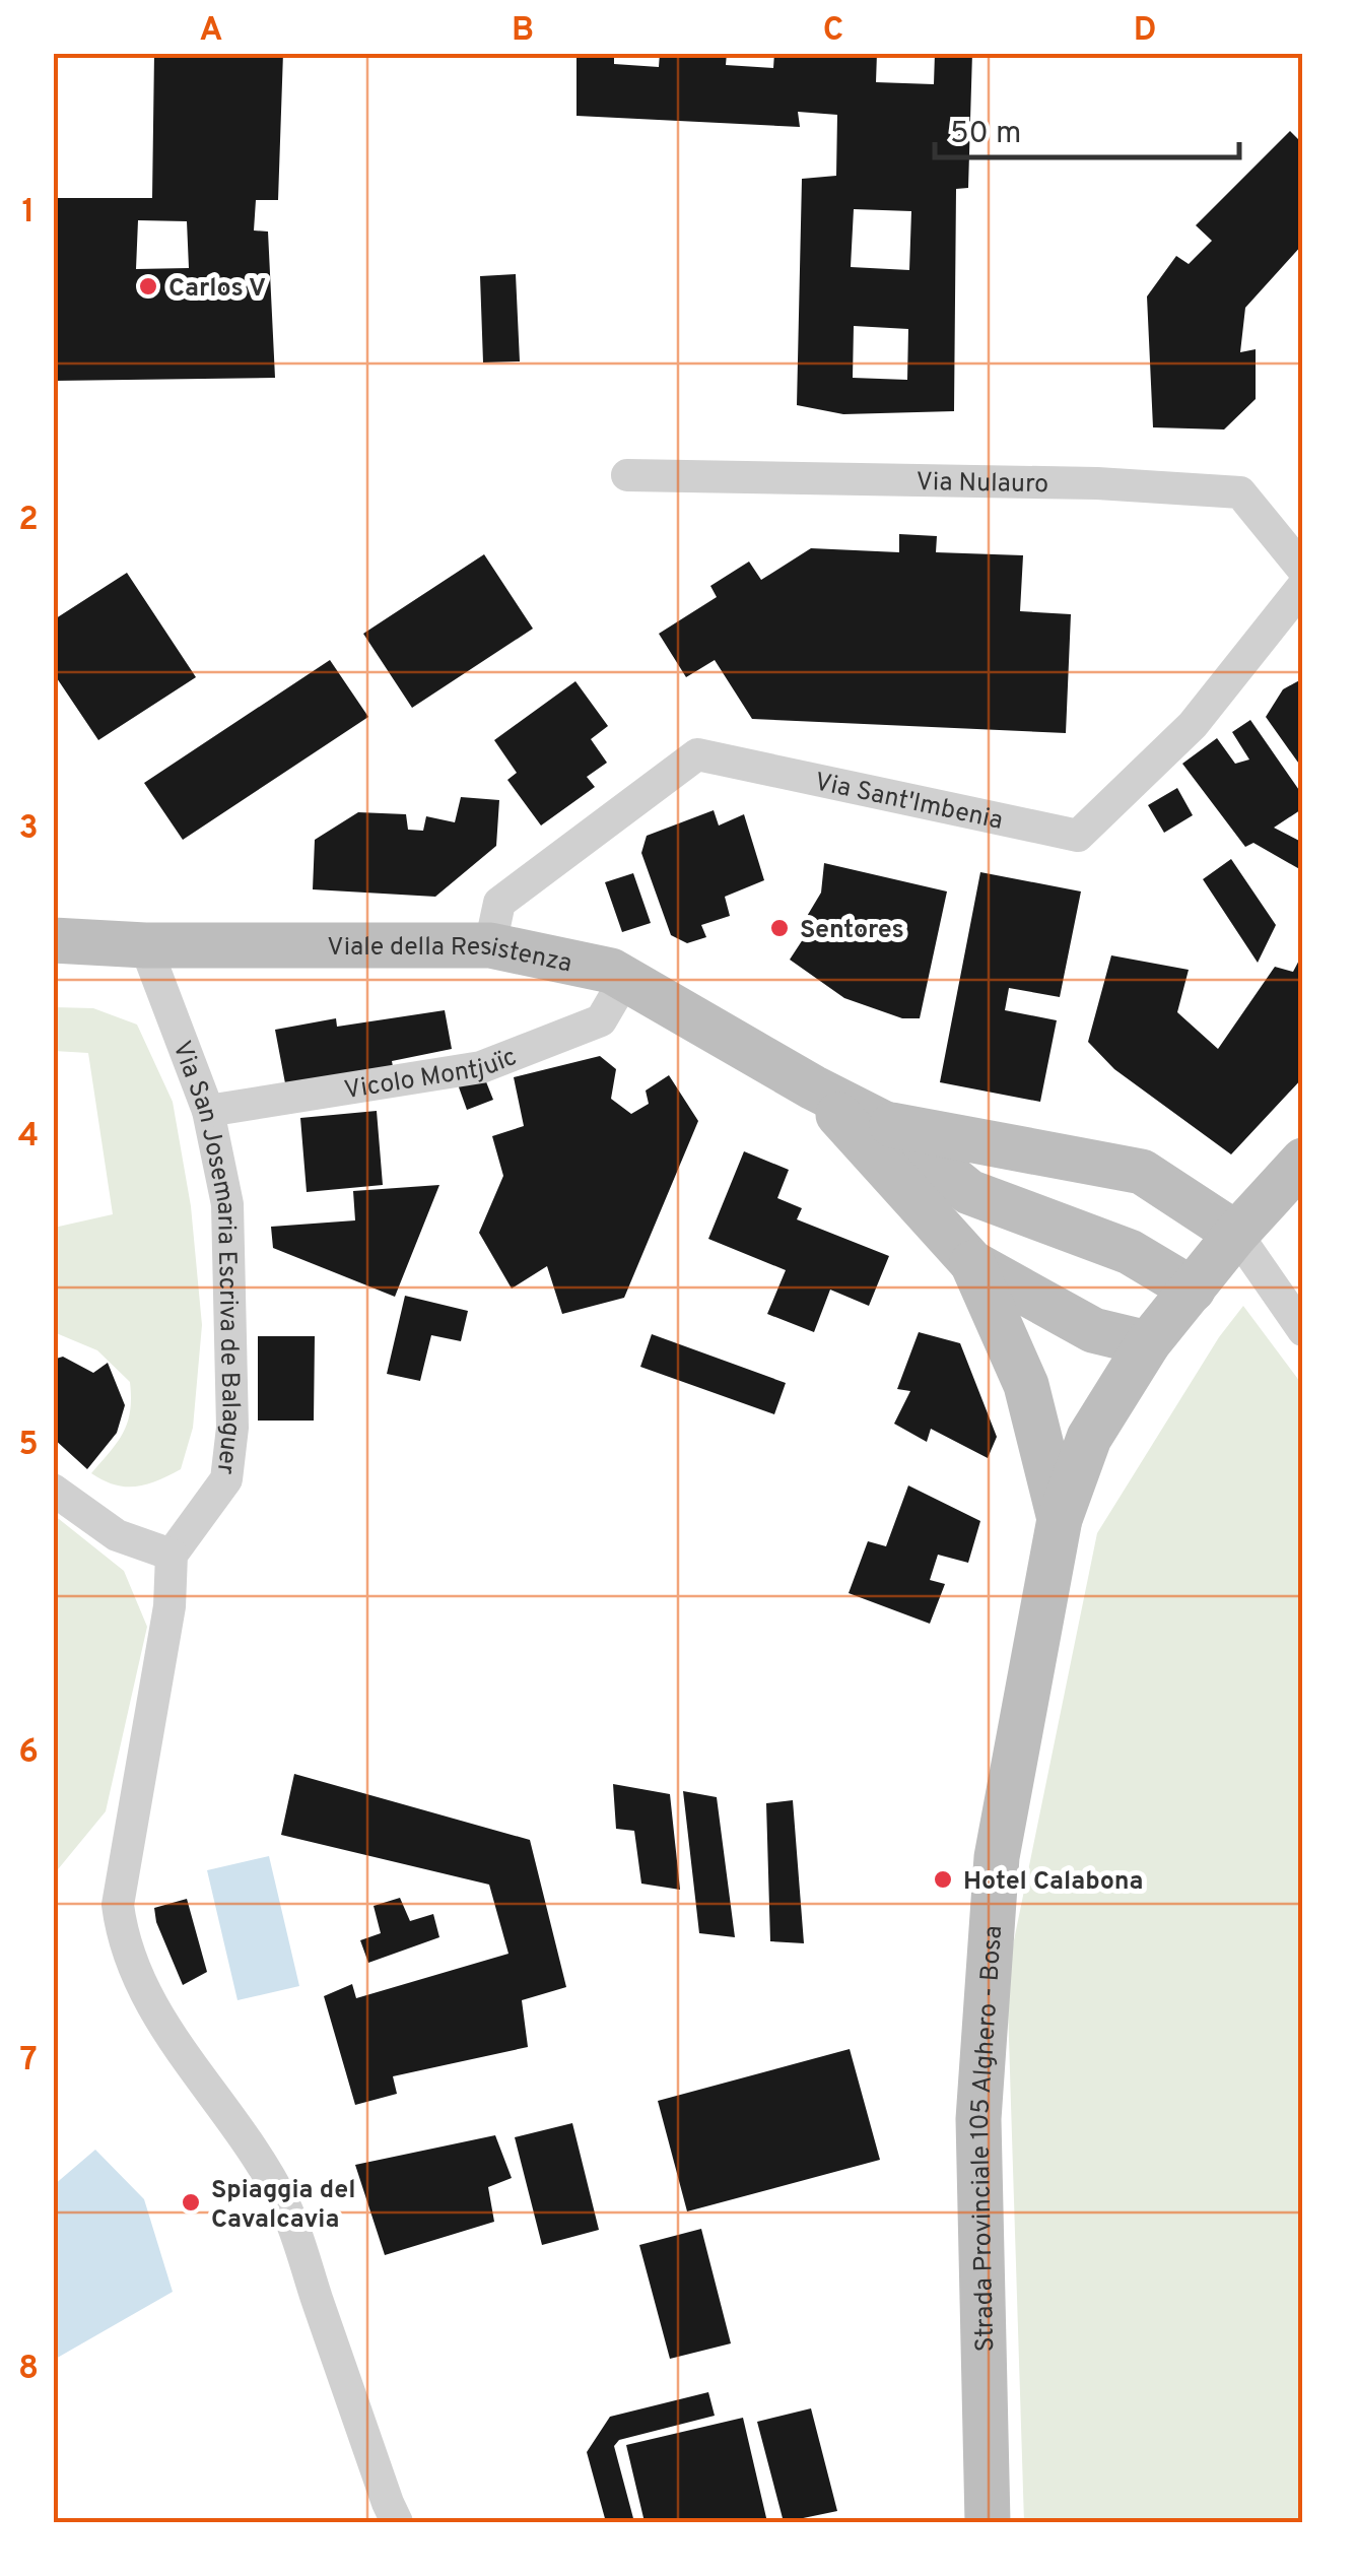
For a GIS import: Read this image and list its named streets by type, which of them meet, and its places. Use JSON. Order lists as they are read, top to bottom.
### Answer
{
  "streets": {
    "street": [
      "Via Nulauro",
      "Via Sant'Imbenia",
      "Viale della Resistenza",
      "Vicolo Montjuïc",
      "Via San Josemaria Escriva de Balaguer",
      "Strada Provinciale 105 Alghero - Bosa"
    ]
  },
  "crossings": [
    ["Via Sant'Imbenia", "Viale della Resistenza"],
    ["Viale della Resistenza", "Vicolo Montjuïc"],
    ["Viale della Resistenza", "Via San Josemaria Escriva de Balaguer"],
    ["Viale della Resistenza", "Strada Provinciale 105 Alghero - Bosa"],
    ["Vicolo Montjuïc", "Via San Josemaria Escriva de Balaguer"]
  ],
  "places": [
    "Carlos V",
    "Sentores",
    "Hotel Calabona",
    "Spiaggia del Cavalcavia"
  ],
  "scale_bar": "50 m",
  "grid": {
    "columns": [
      "A",
      "B",
      "C",
      "D"
    ],
    "rows": [
      "1",
      "2",
      "3",
      "4",
      "5",
      "6",
      "7",
      "8"
    ]
  }
}
